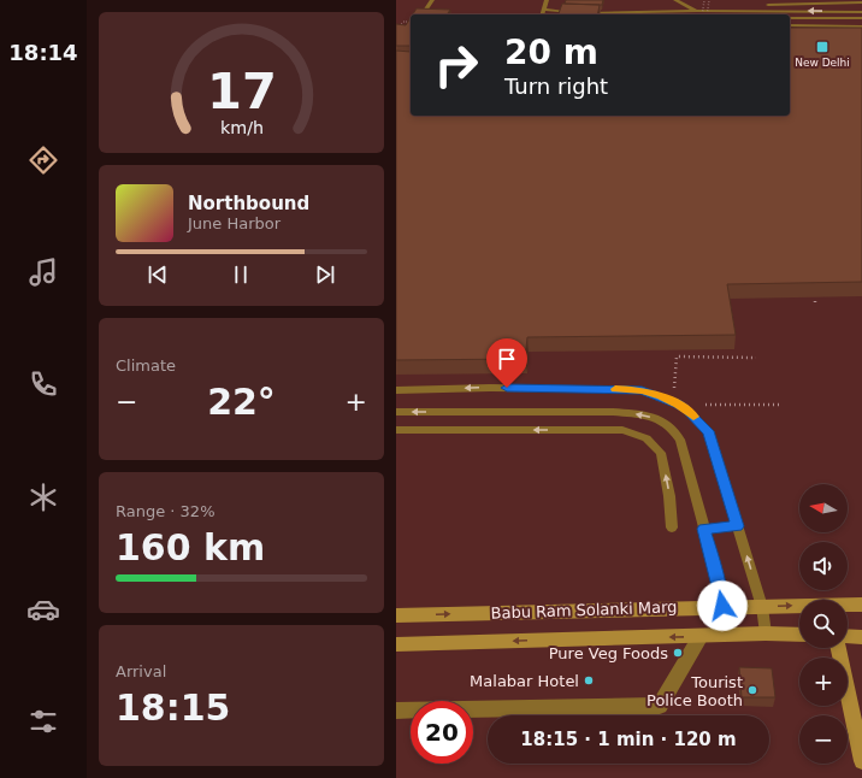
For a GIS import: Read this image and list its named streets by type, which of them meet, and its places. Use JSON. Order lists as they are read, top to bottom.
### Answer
{
  "streets": {
    "main road": ["Babu Ram Solanki Marg"]
  },
  "places": {
    "transit": ["New Delhi"],
    "other": ["Pure Veg Foods", "Malabar Hotel", "Tourist Police Booth"]
  },
  "north": "left",
  "page": {
    "tabs": "18:14",
    "turn": ["20 m", "Turn right"],
    "song": ["Northbound", "June Harbor"],
    "tile": [
      "Climate",
      ["Range · 32%", "160 km"],
      ["Arrival", "18:15"]
    ],
    "heat": ["−", "22°", "+"],
    "map_buttons": ["+", "−"],
    "limit": "20",
    "trip": "18:15 · 1 min · 120 m",
    "gauge": ["17", "km/h"]
  }
}
